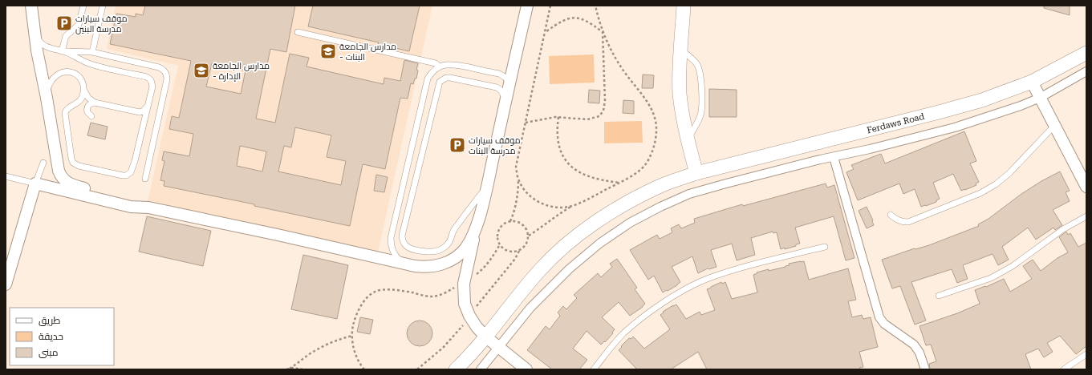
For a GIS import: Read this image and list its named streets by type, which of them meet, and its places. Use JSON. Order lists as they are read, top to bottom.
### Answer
{
  "streets": {
    "street": ["Ferdaws Road"]
  },
  "places": {
    "parking": ["موقف سيارات مدرسة البنين", "موقف سيارات مدرسة البنات"],
    "school or university": ["مدارس الجامعة - البنات", "مدارس الجامعة - الإدارة"]
  },
  "legend": ["طريق", "حديقة", "مبنى"]
}
